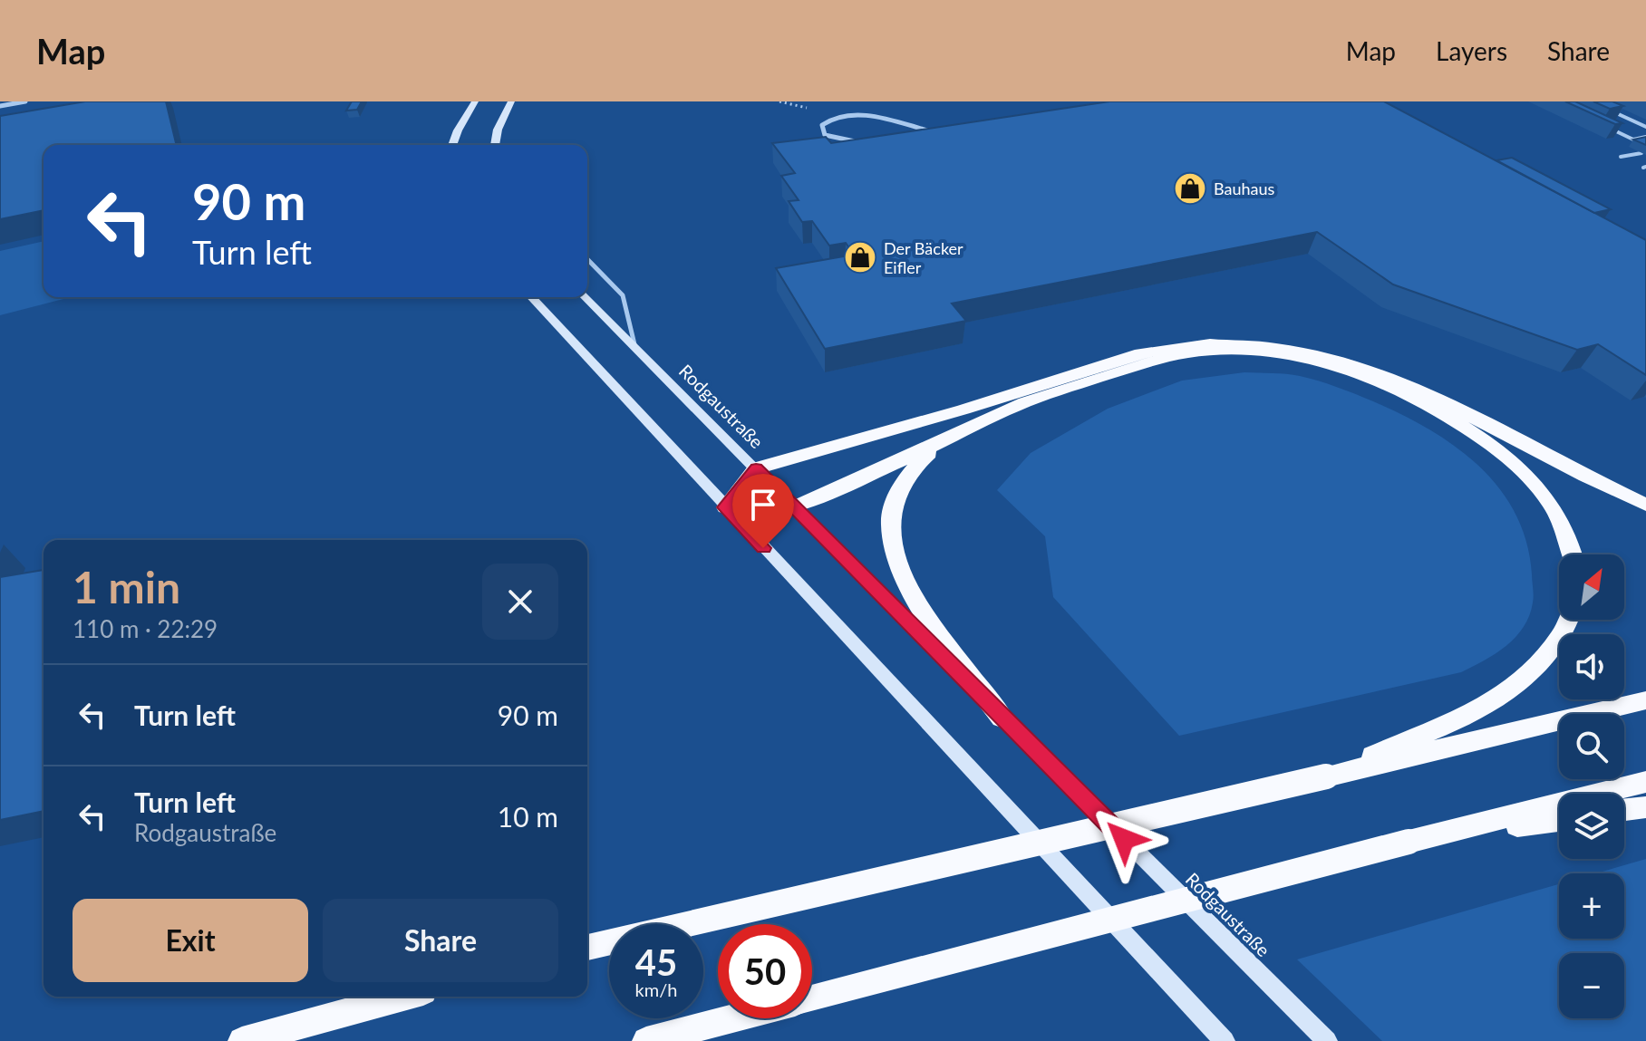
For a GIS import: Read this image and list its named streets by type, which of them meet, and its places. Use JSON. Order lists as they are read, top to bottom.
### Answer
{
  "streets": {
    "main road": ["Rodgaustraße"]
  },
  "places": {
    "shop": ["Bauhaus", "Der Bäcker Eifler"]
  },
  "north": "top right",
  "page": {
    "header": "Map",
    "nav": ["Map", "Layers", "Share"],
    "turn": ["90 m", "Turn left"],
    "heading": ["1 min", "110 m · 22:29"],
    "map_buttons": ["+", "−"],
    "list": [
      {
        "name": "Turn left",
        "value": "90 m"
      },
      {
        "name": "Turn left",
        "note": "Rodgaustraße",
        "value": "10 m"
      }
    ],
    "buttons": ["Exit", "Share"],
    "speed": "45 km/h",
    "limit": "50"
  }
}
